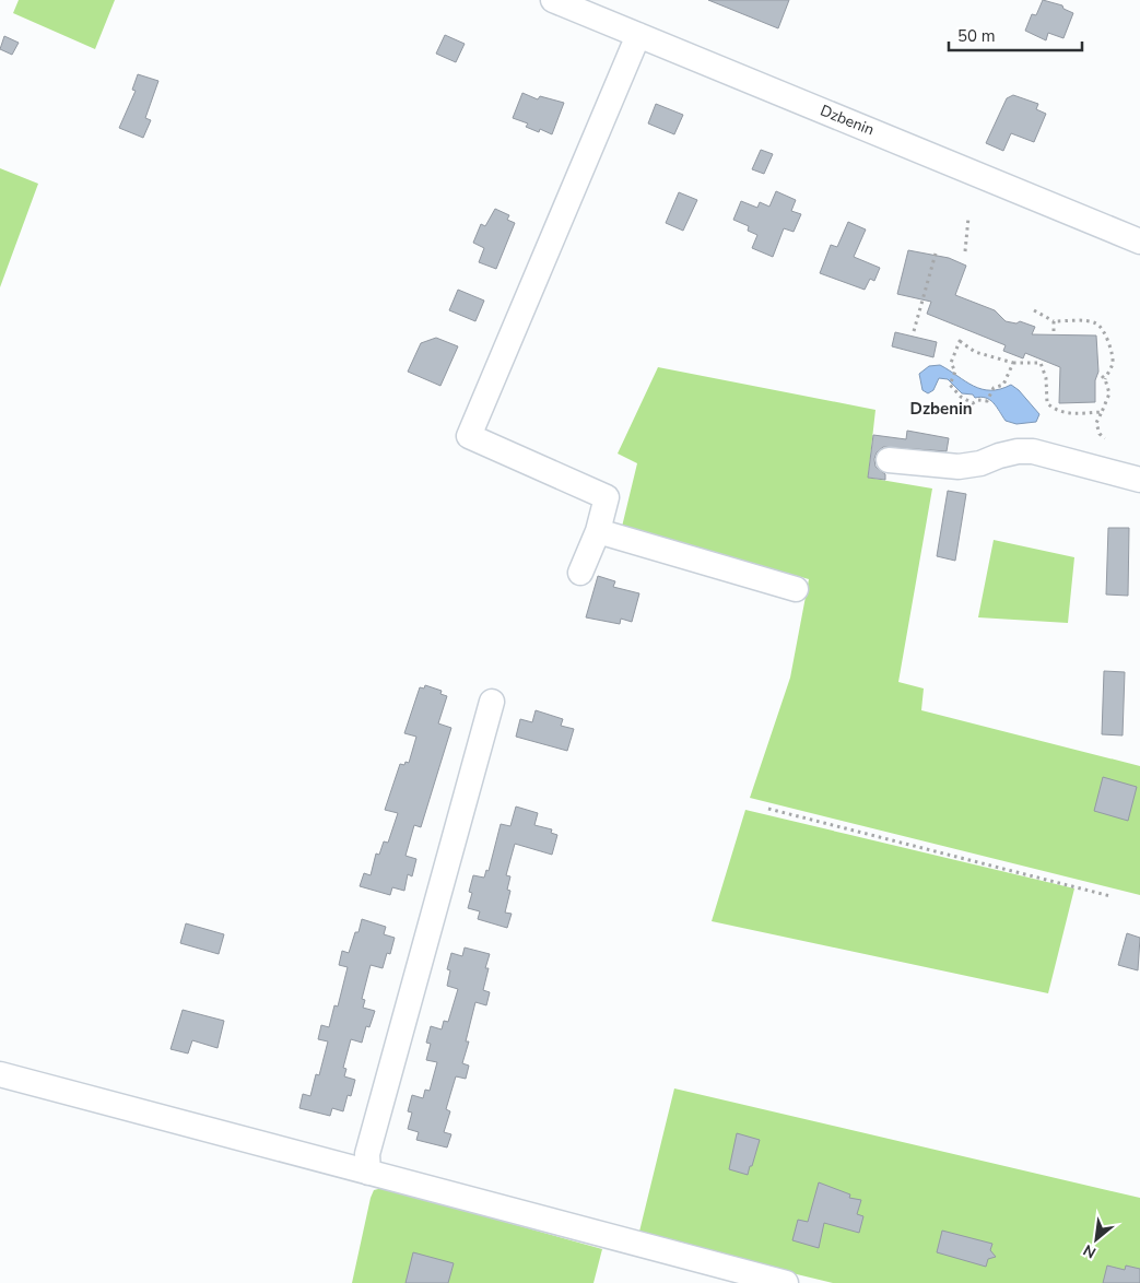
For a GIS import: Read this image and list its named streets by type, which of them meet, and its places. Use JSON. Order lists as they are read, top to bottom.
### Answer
{
  "streets": {
    "street": ["Dzbenin"]
  },
  "districts": ["Dzbenin"],
  "scale_bar": "50 m",
  "north": "bottom left"
}
